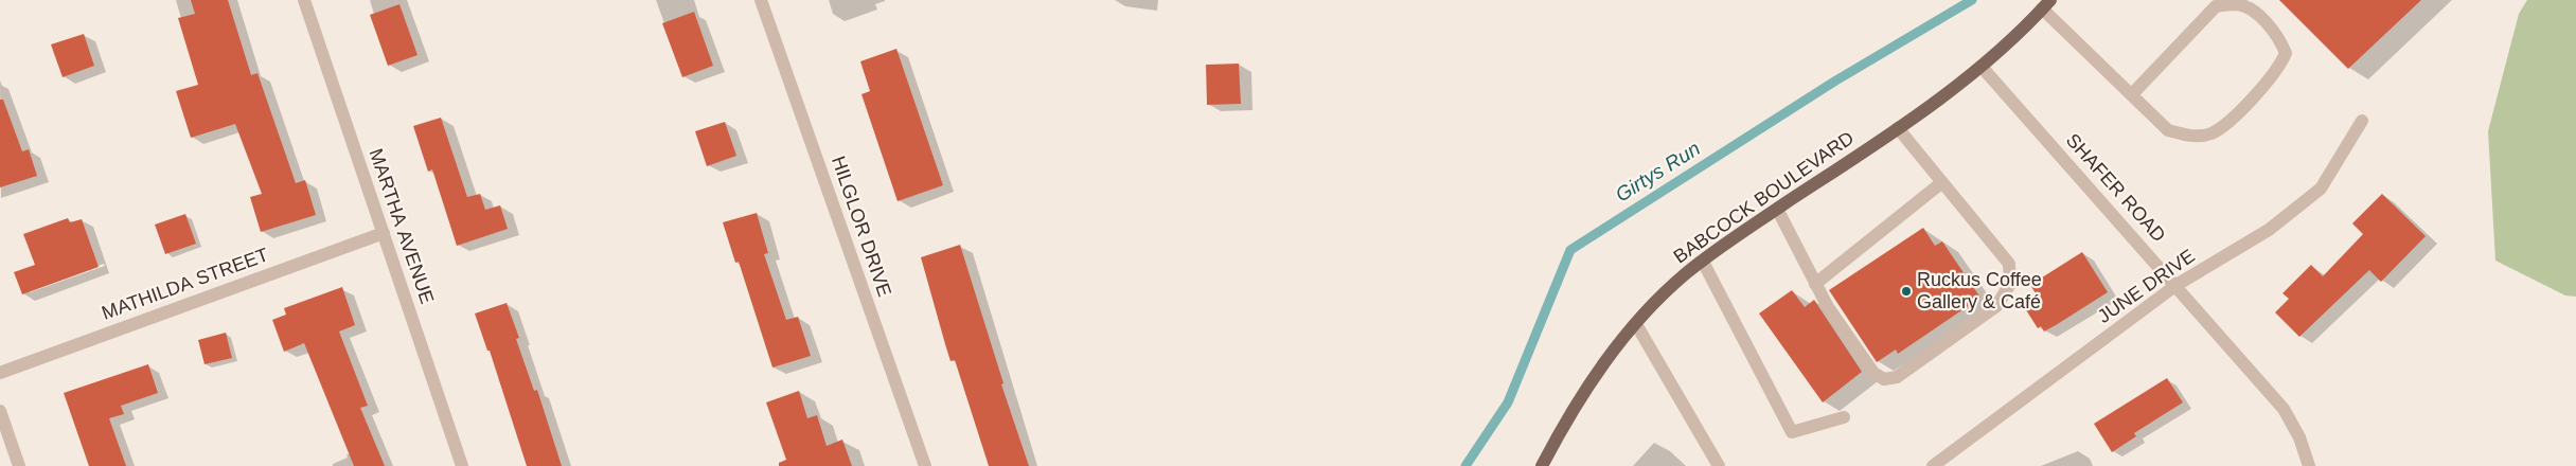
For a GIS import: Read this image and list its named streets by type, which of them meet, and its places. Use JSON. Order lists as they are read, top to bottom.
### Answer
{
  "streets": {
    "main road": ["BABCOCK BOULEVARD"],
    "street": [
      "SHAFER ROAD",
      "MARTHA AVENUE",
      "HILGLOR DRIVE",
      "MATHILDA STREET",
      "JUNE DRIVE"
    ]
  },
  "crossings": [
    ["SHAFER ROAD", "BABCOCK BOULEVARD"],
    ["SHAFER ROAD", "JUNE DRIVE"],
    ["MARTHA AVENUE", "MATHILDA STREET"]
  ],
  "water": ["Girtys Run"],
  "places": ["Ruckus Coffee Gallery & Café"]
}
